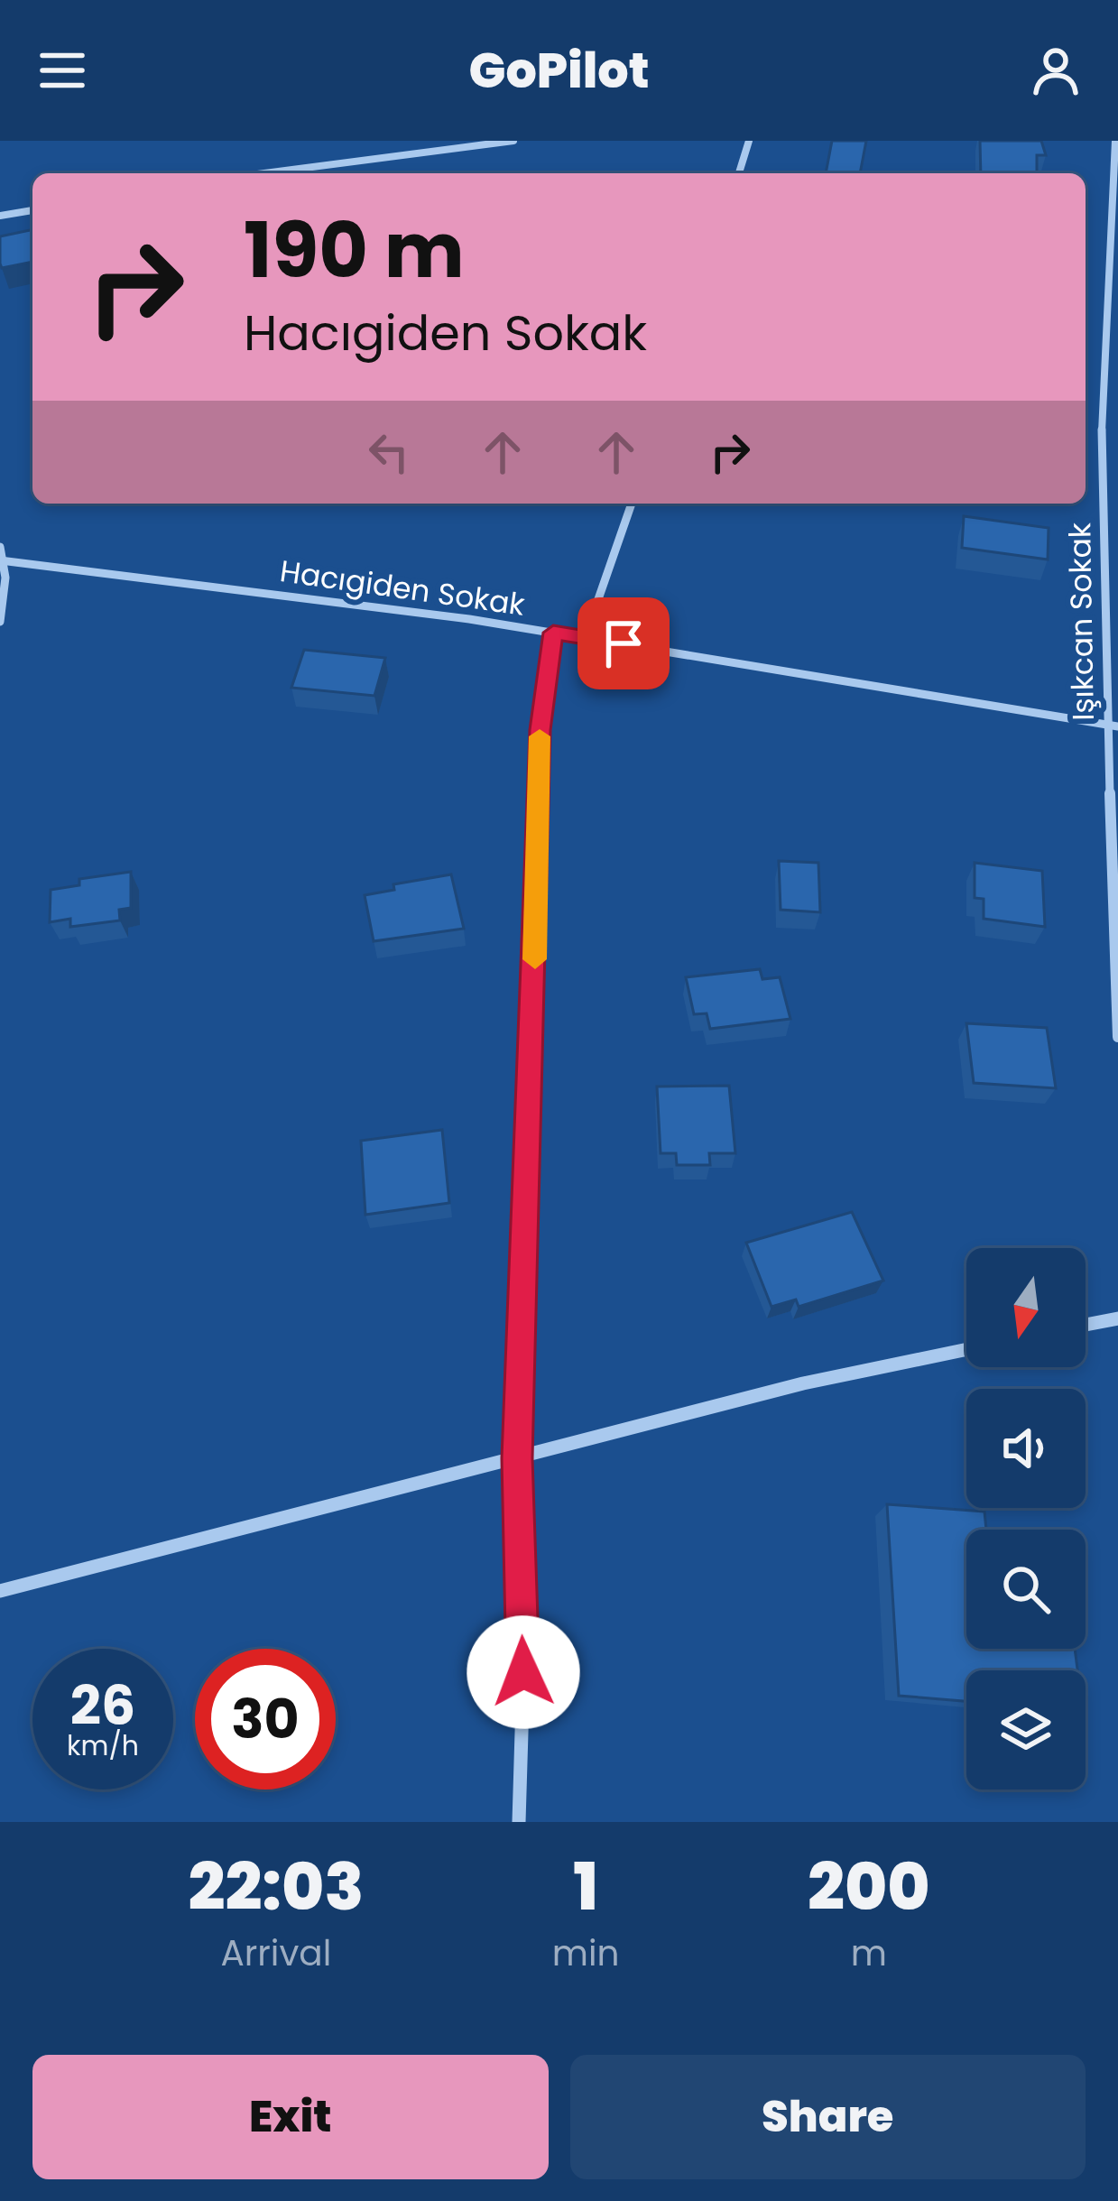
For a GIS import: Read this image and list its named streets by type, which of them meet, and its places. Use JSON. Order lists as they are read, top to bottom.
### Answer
{
  "streets": {
    "street": ["Hacıgiden Sokak", "Işıkcan Sokak"]
  },
  "crossings": [
    ["Hacıgiden Sokak", "Işıkcan Sokak"]
  ],
  "north": "bottom",
  "page": {
    "header": "GoPilot",
    "turn": ["190 m", "Hacıgiden Sokak"],
    "speed": "26 km/h",
    "limit": "30",
    "eta": [
      "22:03",
      "Arrival",
      "1",
      "min",
      "200",
      "m"
    ],
    "buttons": ["Exit", "Share"]
  }
}
